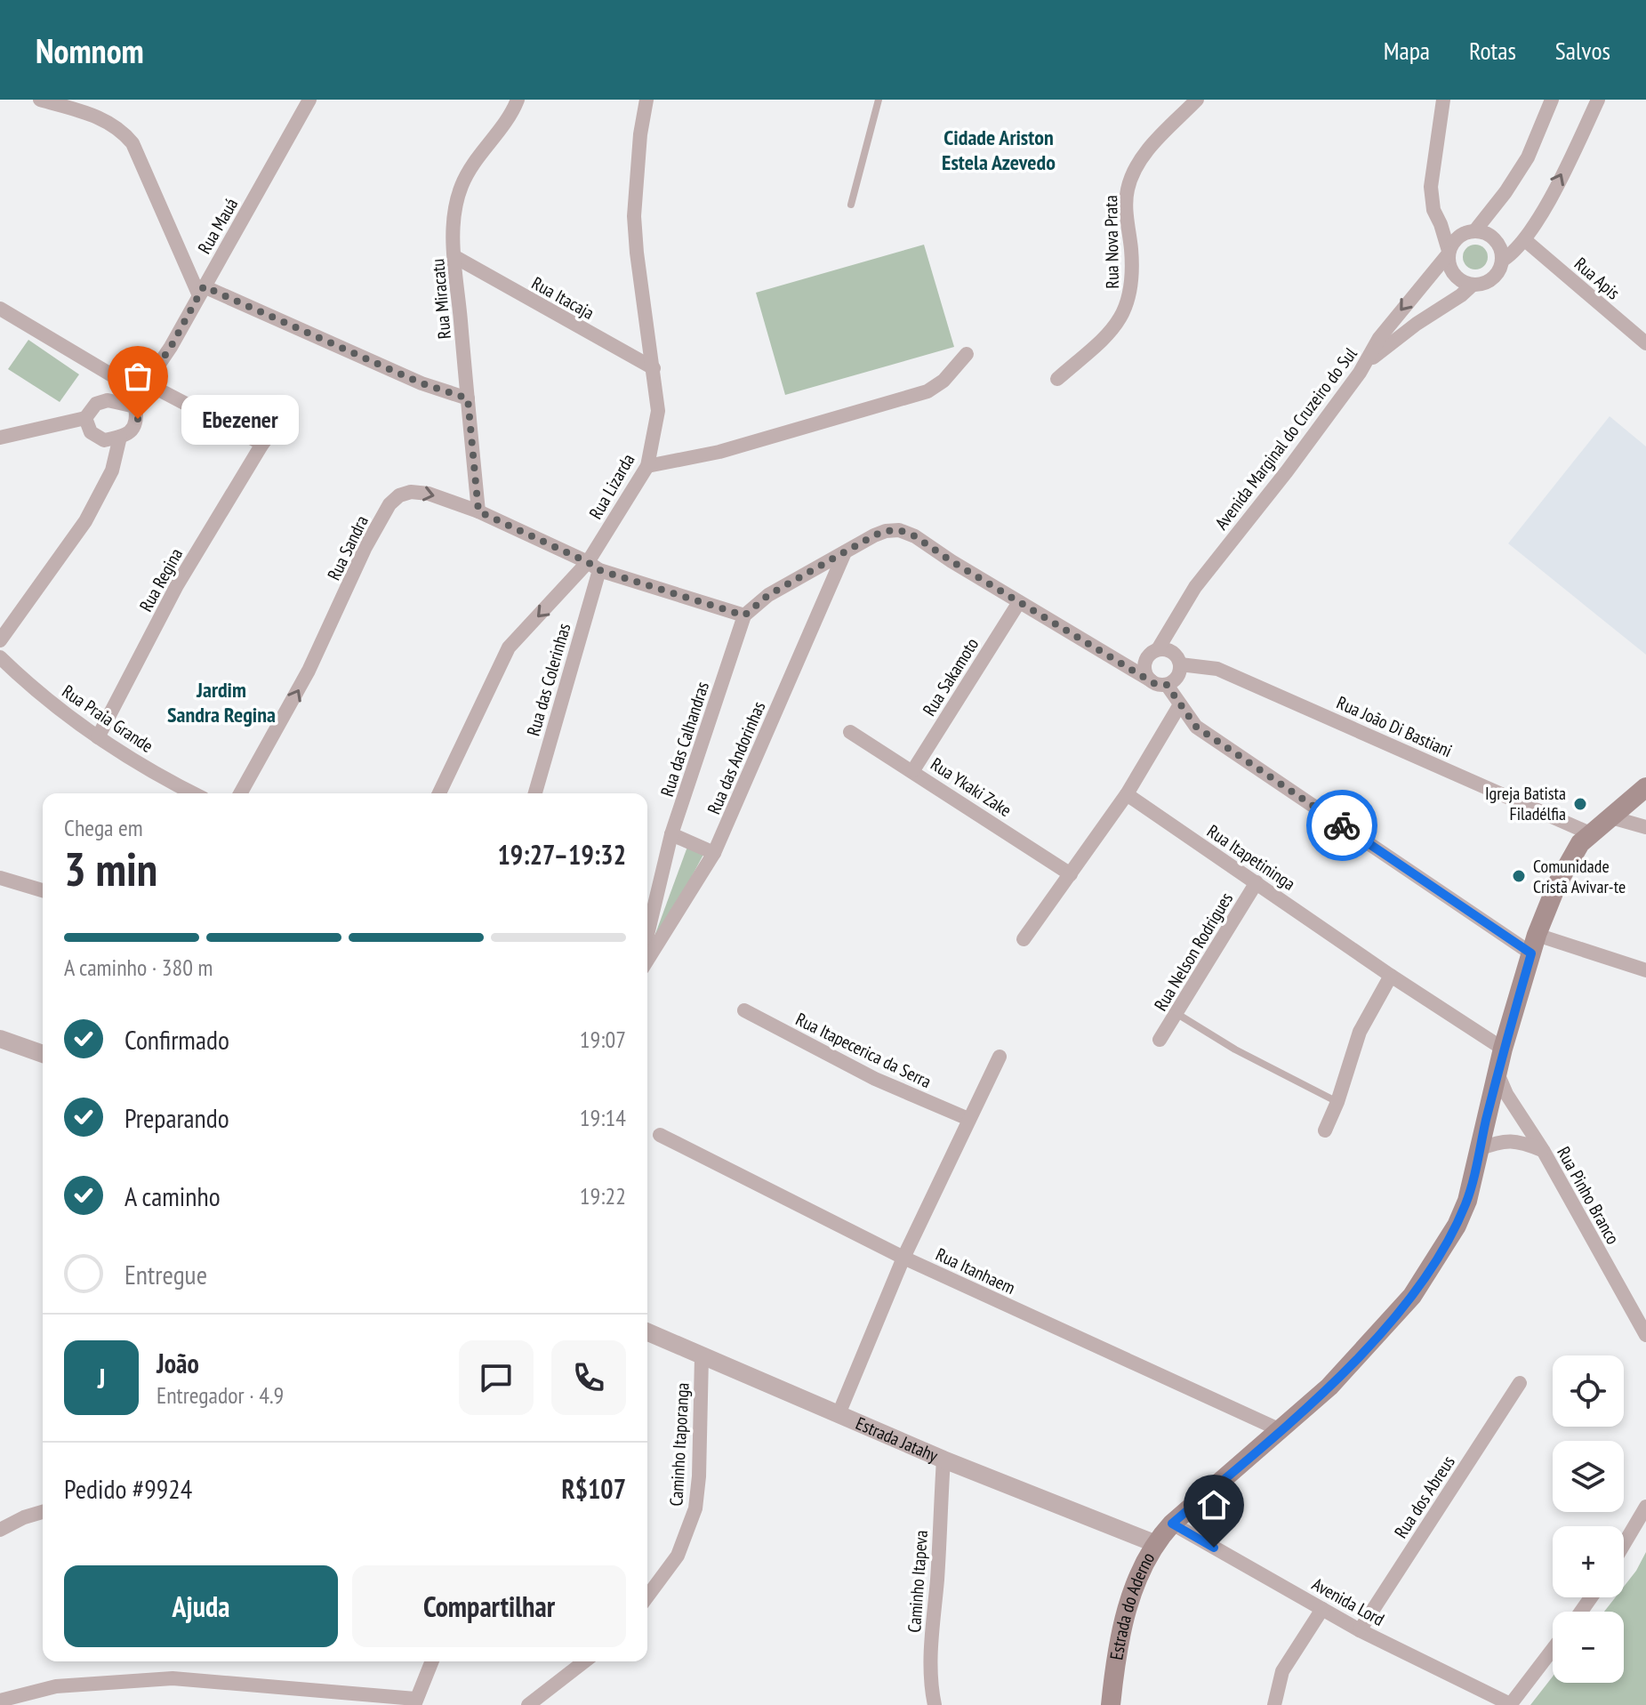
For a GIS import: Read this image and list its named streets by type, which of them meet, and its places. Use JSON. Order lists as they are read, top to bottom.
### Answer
{
  "streets": {
    "main road": ["Estrada do Aderno"],
    "street": [
      "Rua Mauá",
      "Rua Nova Prata",
      "Rua Apis",
      "Rua Itacaja",
      "Rua Miracatu",
      "Avenida Marginal do Cruzeiro do Sul",
      "Rua Lizarda",
      "Rua Sandra",
      "Rua Regina",
      "Rua Sakamoto",
      "Rua das Colerinhas",
      "Rua Praia Grande",
      "Rua João Di Bastiani",
      "Rua das Calhandras",
      "Rua das Andorinhas",
      "Rua Ykaki Zake",
      "Rua Itapetininga",
      "Rua Nelson Rodrigues",
      "Rua Itapecerica da Serra",
      "Rua Pinho Branco",
      "Rua Itanhaem",
      "Estrada Jatahy",
      "Caminho Itaporanga",
      "Rua dos Abreus",
      "Caminho Itapeva",
      "Avenida Lord"
    ]
  },
  "crossings": [
    ["Rua Itacaja", "Rua Miracatu"],
    ["Rua Itacaja", "Rua Lizarda"],
    ["Rua Miracatu", "Rua Sandra"],
    ["Avenida Marginal do Cruzeiro do Sul", "Rua João Di Bastiani"],
    ["Rua Lizarda", "Rua Sandra"],
    ["Rua Lizarda", "Rua das Colerinhas"],
    ["Rua Sandra", "Rua das Colerinhas"],
    ["Rua Sandra", "Rua das Calhandras"],
    ["Rua Regina", "Rua Praia Grande"],
    ["Rua Sakamoto", "Rua Ykaki Zake"],
    ["Rua João Di Bastiani", "Estrada do Aderno"],
    ["Rua Itapetininga", "Rua Nelson Rodrigues"],
    ["Rua Itapetininga", "Estrada do Aderno"],
    ["Rua Pinho Branco", "Estrada do Aderno"],
    ["Rua Itanhaem", "Estrada do Aderno"],
    ["Estrada Jatahy", "Caminho Itaporanga"],
    ["Estrada Jatahy", "Caminho Itapeva"],
    ["Estrada Jatahy", "Estrada do Aderno"],
    ["Rua dos Abreus", "Avenida Lord"],
    ["Avenida Lord", "Estrada do Aderno"]
  ],
  "one_way": ["Rua Lizarda", "Rua Sandra"],
  "districts": ["Cidade Ariston Estela Azevedo", "Jardim Sandra Regina"],
  "places": ["Ebezener", "Igreja Batista Filadélfia", "Comunidade Cristã Avivar-te"],
  "page": {
    "header": "Nomnom",
    "nav": ["Mapa", "Rotas", "Salvos"],
    "bubble": "Ebezener",
    "heading": ["3 min", "Chega em", "19:27–19:32"],
    "panel": [
      "João",
      "Entregador · 4.9",
      "Pedido #9924",
      "R$107"
    ],
    "bar": "A caminho · 380 m",
    "list": [
      ["Confirmado", "19:07"],
      ["Preparando", "19:14"],
      ["A caminho", "19:22"],
      "Entregue"
    ],
    "round": "J",
    "map_buttons": ["+", "−"],
    "buttons": ["Ajuda", "Compartilhar"]
  }
}
